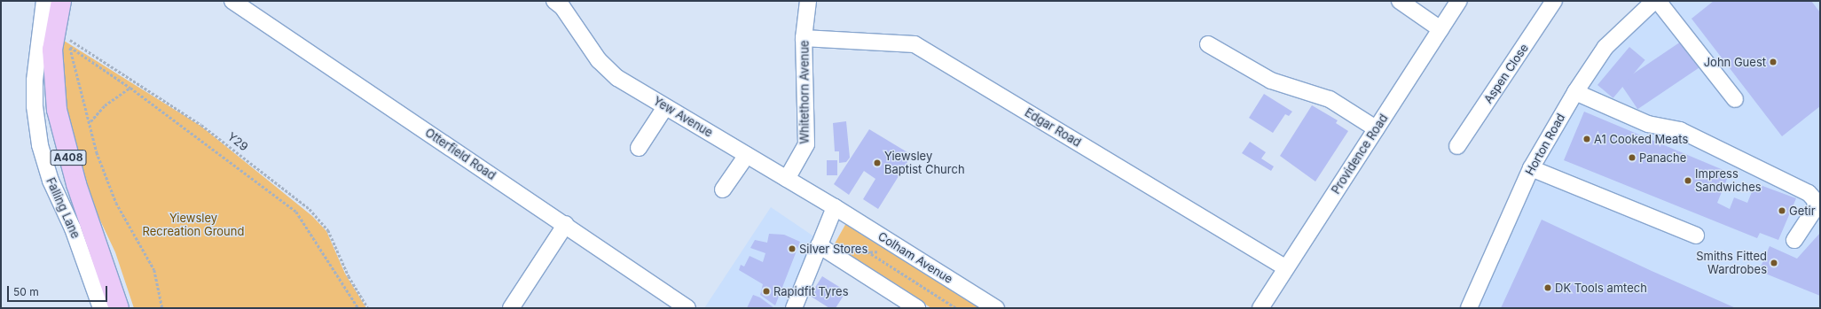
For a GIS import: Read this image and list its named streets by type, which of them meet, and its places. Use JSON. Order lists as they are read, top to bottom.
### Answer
{
  "streets": {
    "main road": ["A408", "Falling Lane"],
    "street": [
      "Aspen Close",
      "Whitethorn Avenue",
      "Yew Avenue",
      "Edgar Road",
      "Horton Road",
      "Otterfield Road",
      "Providence Road",
      "Colham Avenue"
    ],
    "path": ["Y29"]
  },
  "crossings": [
    ["Whitethorn Avenue", "Yew Avenue"],
    ["Whitethorn Avenue", "Edgar Road"],
    ["Yew Avenue", "Colham Avenue"],
    ["Edgar Road", "Providence Road"],
    ["Y29", "Falling Lane"]
  ],
  "parks": ["Yiewsley Recreation Ground"],
  "places": [
    "John Guest",
    "A1 Cooked Meats",
    "Panache",
    "Yiewsley Baptist Church",
    "Impress Sandwiches",
    "Getir",
    "Silver Stores",
    "Smiths Fitted Wardrobes",
    "DK Tools amtech",
    "Rapidfit Tyres"
  ],
  "scale_bar": "50 m"
}
